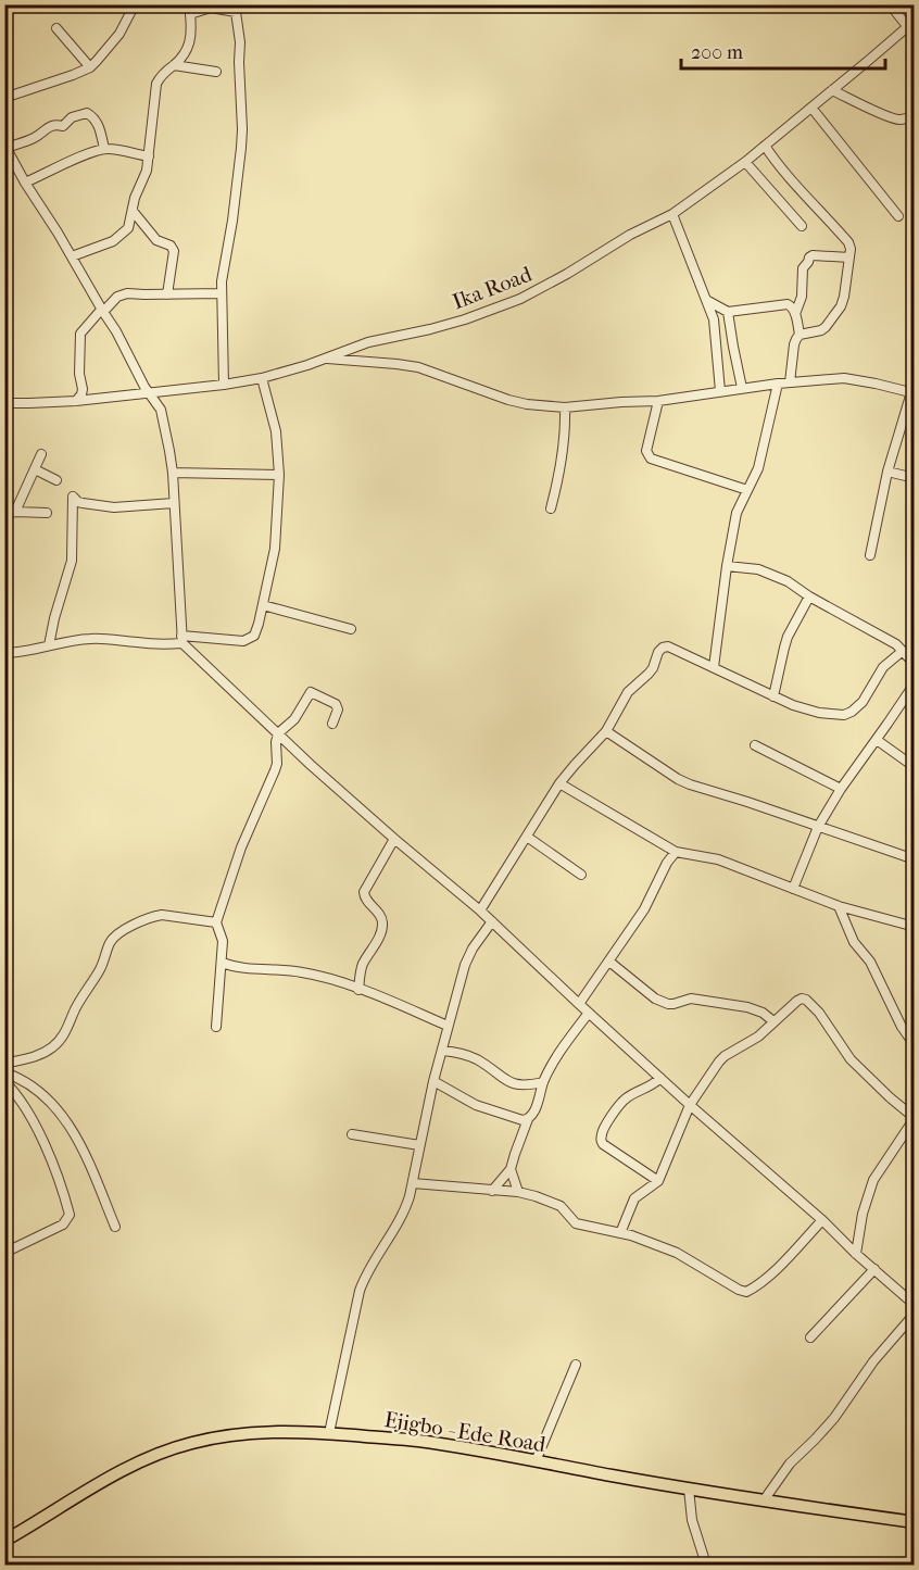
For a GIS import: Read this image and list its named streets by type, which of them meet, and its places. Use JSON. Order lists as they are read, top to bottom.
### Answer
{
  "streets": {
    "main road": ["Ejigbo - Ede Road"],
    "street": ["Ika Road"]
  },
  "scale_bar": "200 m"
}
